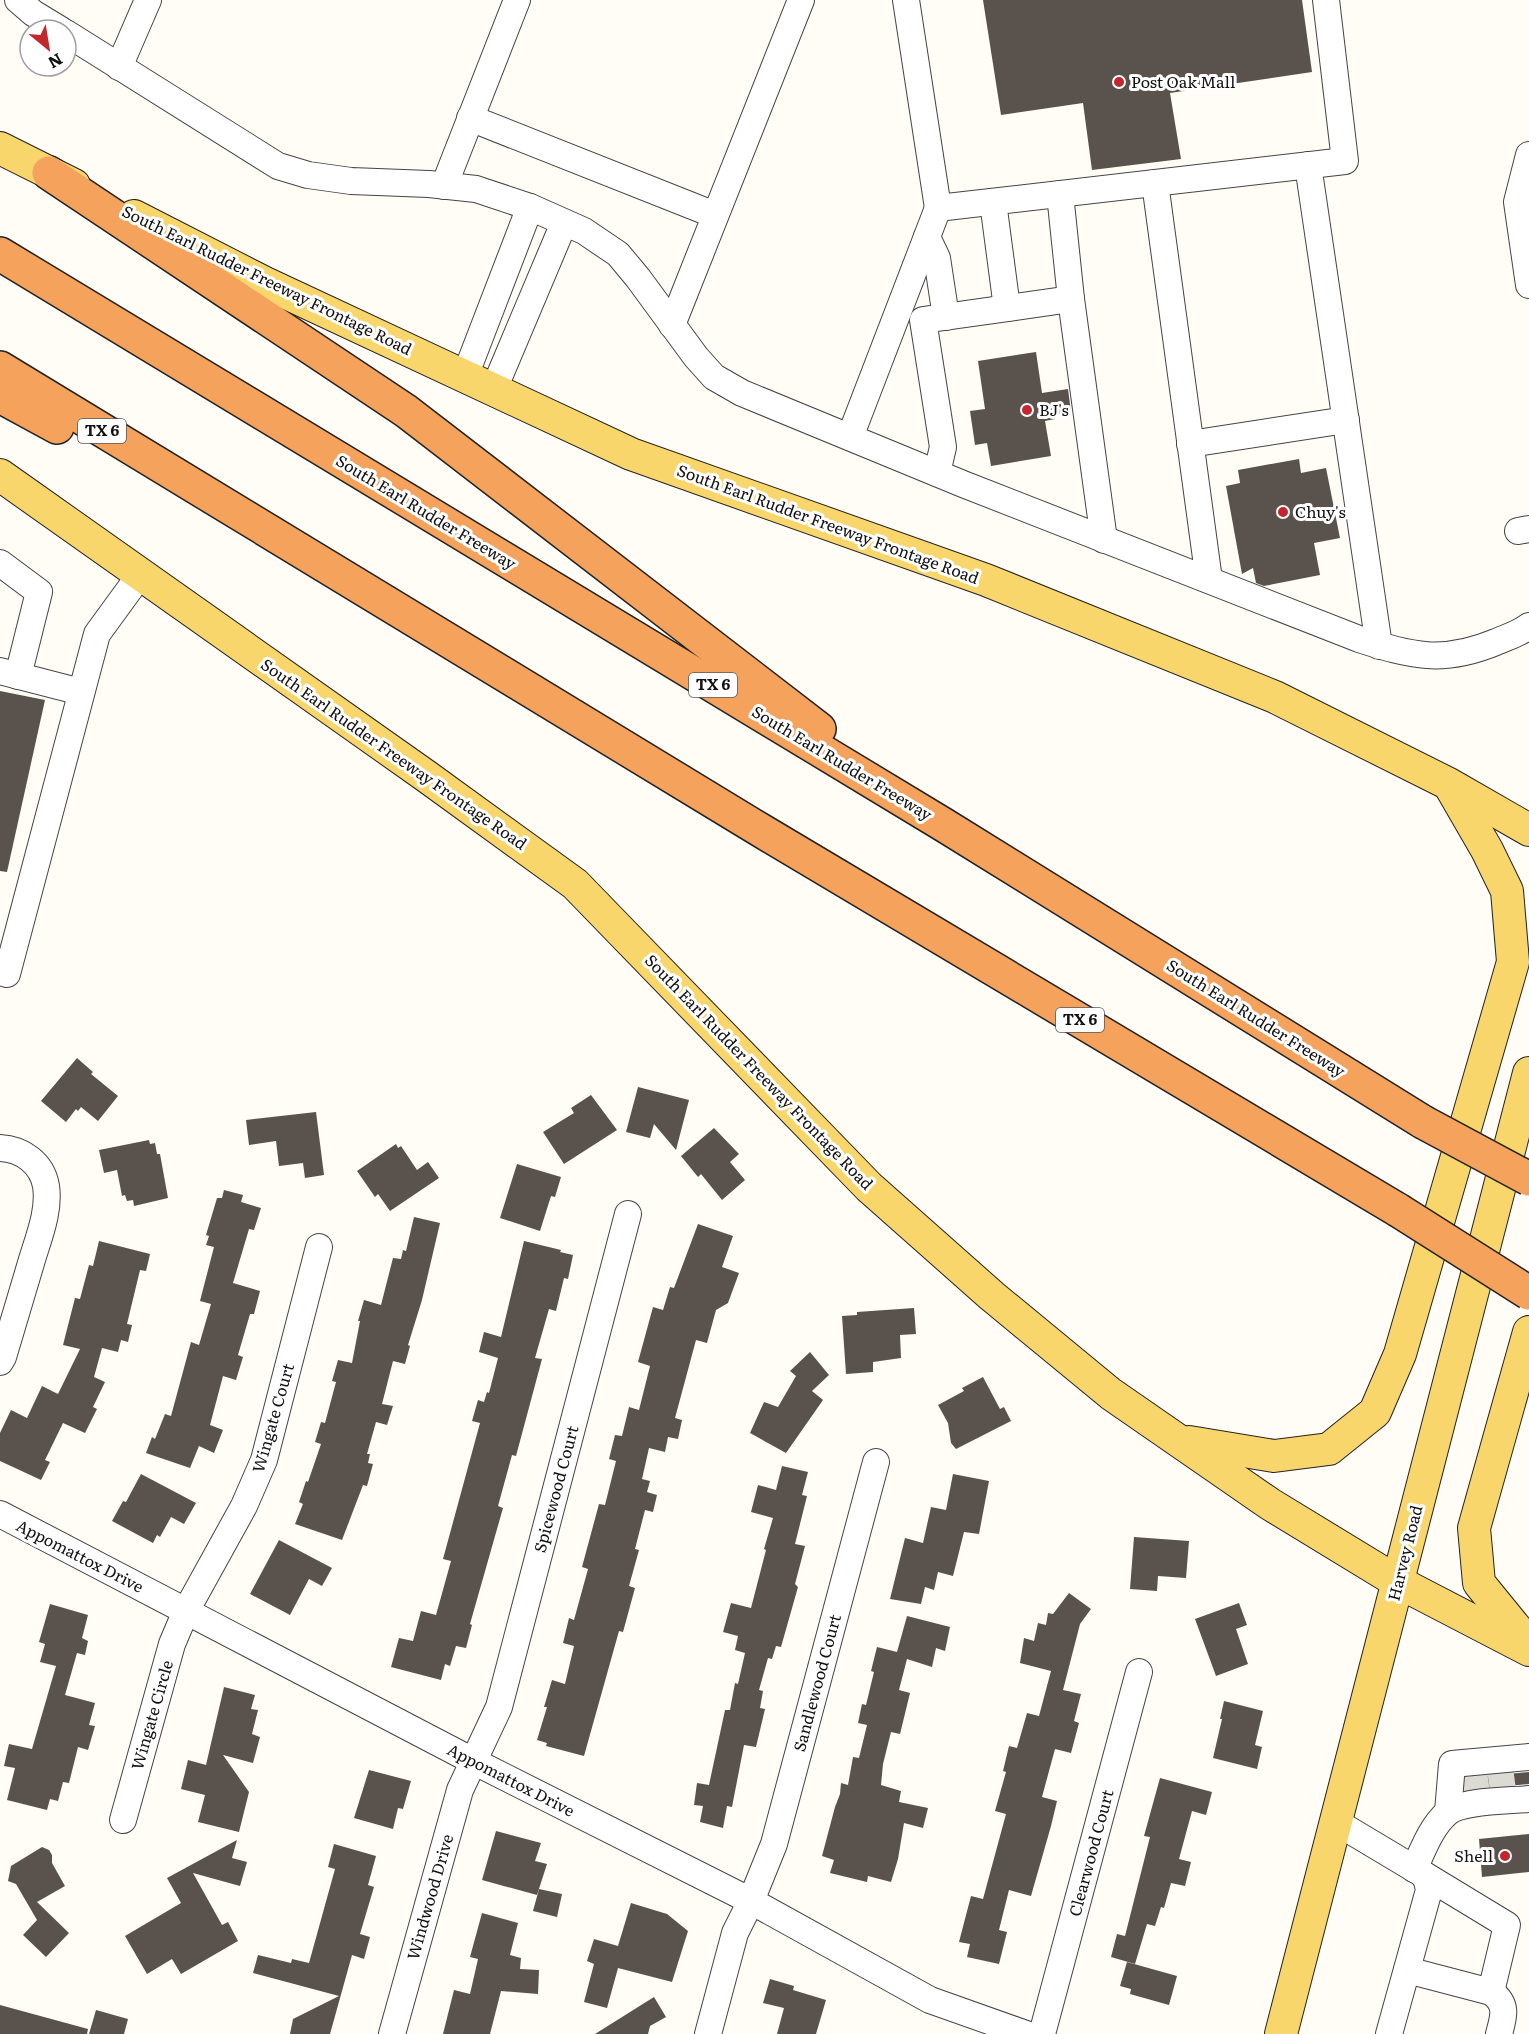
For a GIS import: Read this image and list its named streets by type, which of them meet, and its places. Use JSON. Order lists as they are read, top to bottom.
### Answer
{
  "streets": {
    "highway": ["TX 6", "South Earl Rudder Freeway"],
    "main road": ["South Earl Rudder Freeway Frontage Road", "Harvey Road"],
    "street": [
      "Wingate Court",
      "Spicewood Court",
      "Appomattox Drive",
      "Sandlewood Court",
      "Wingate Circle",
      "Clearwood Court",
      "Windwood Drive"
    ]
  },
  "crossings": [
    ["South Earl Rudder Freeway Frontage Road", "Harvey Road"],
    ["Wingate Court", "Appomattox Drive"],
    ["Wingate Court", "Wingate Circle"],
    ["Spicewood Court", "Appomattox Drive"],
    ["Spicewood Court", "Windwood Drive"],
    ["Appomattox Drive", "Sandlewood Court"],
    ["Appomattox Drive", "Wingate Circle"],
    ["Appomattox Drive", "Windwood Drive"]
  ],
  "places": [
    "Post Oak Mall",
    "BJ's",
    "Chuy's",
    "Shell"
  ],
  "north": "bottom right"
}
